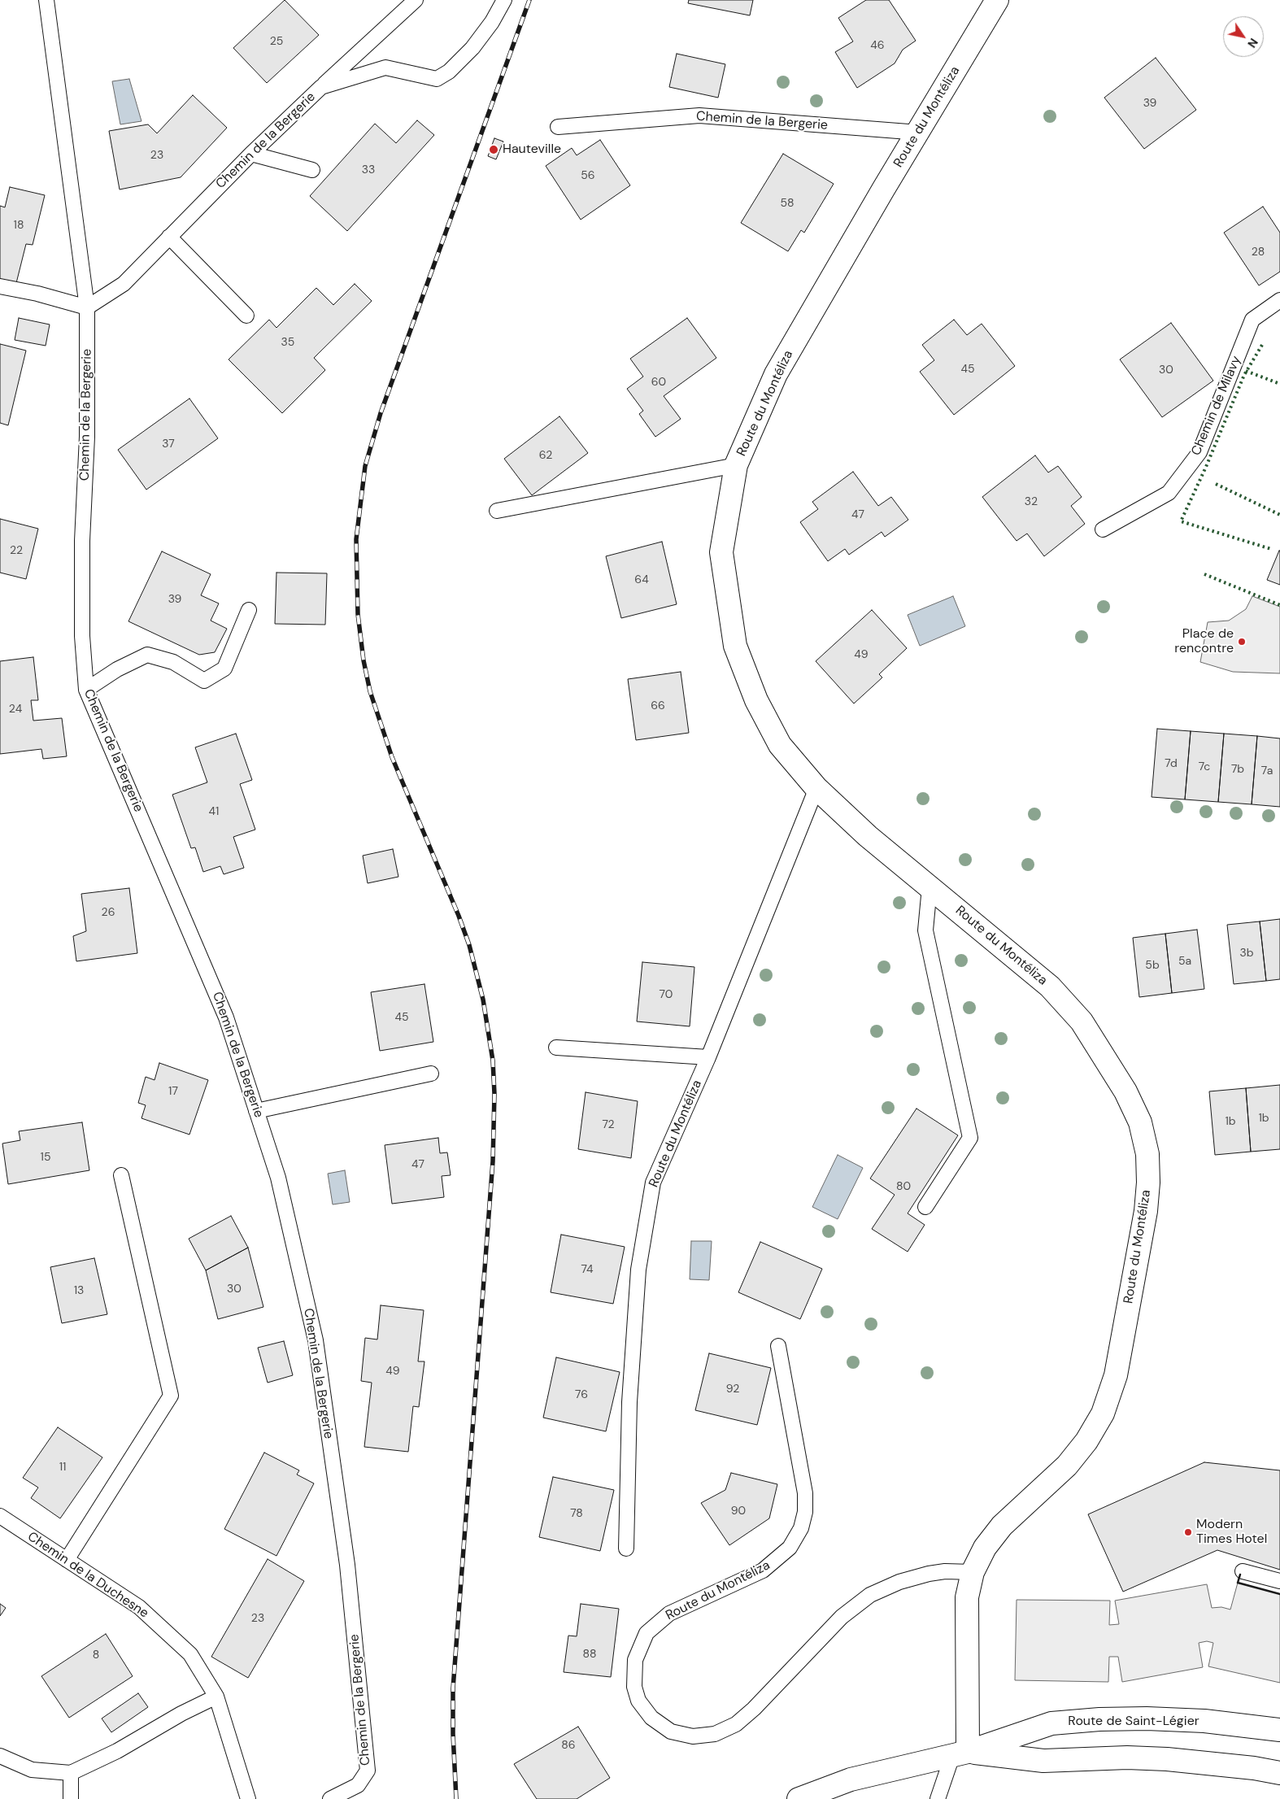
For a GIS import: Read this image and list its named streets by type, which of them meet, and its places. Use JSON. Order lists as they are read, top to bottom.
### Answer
{
  "streets": {
    "street": ["Route du Montéliza", "Route de Saint-Légier"],
    "lane": ["Chemin de la Bergerie", "Chemin de Milavy", "Chemin de la Duchesne"]
  },
  "crossings": [
    ["Route du Montéliza", "Chemin de la Bergerie"],
    ["Route du Montéliza", "Route de Saint-Légier"]
  ],
  "places": ["Hauteville", "Place de rencontre", "Modern Times Hotel"],
  "house_numbers": [
    "25",
    "46",
    "39",
    "23",
    "33",
    "56",
    "58",
    "18",
    "28",
    "35",
    "45",
    "30",
    "60",
    "37",
    "62",
    "32",
    "47",
    "22",
    "64",
    "39",
    "49",
    "66",
    "24",
    "7d",
    "7c",
    "7b",
    "7a",
    "41",
    "26",
    "3b",
    "5a",
    "5b",
    "70",
    "45",
    "17",
    "1b",
    "1b",
    "72",
    "15",
    "47",
    "80",
    "74",
    "30",
    "13",
    "49",
    "92",
    "76",
    "11",
    "90",
    "78",
    "23",
    "88",
    "8",
    "86"
  ],
  "north": "bottom right"
}
